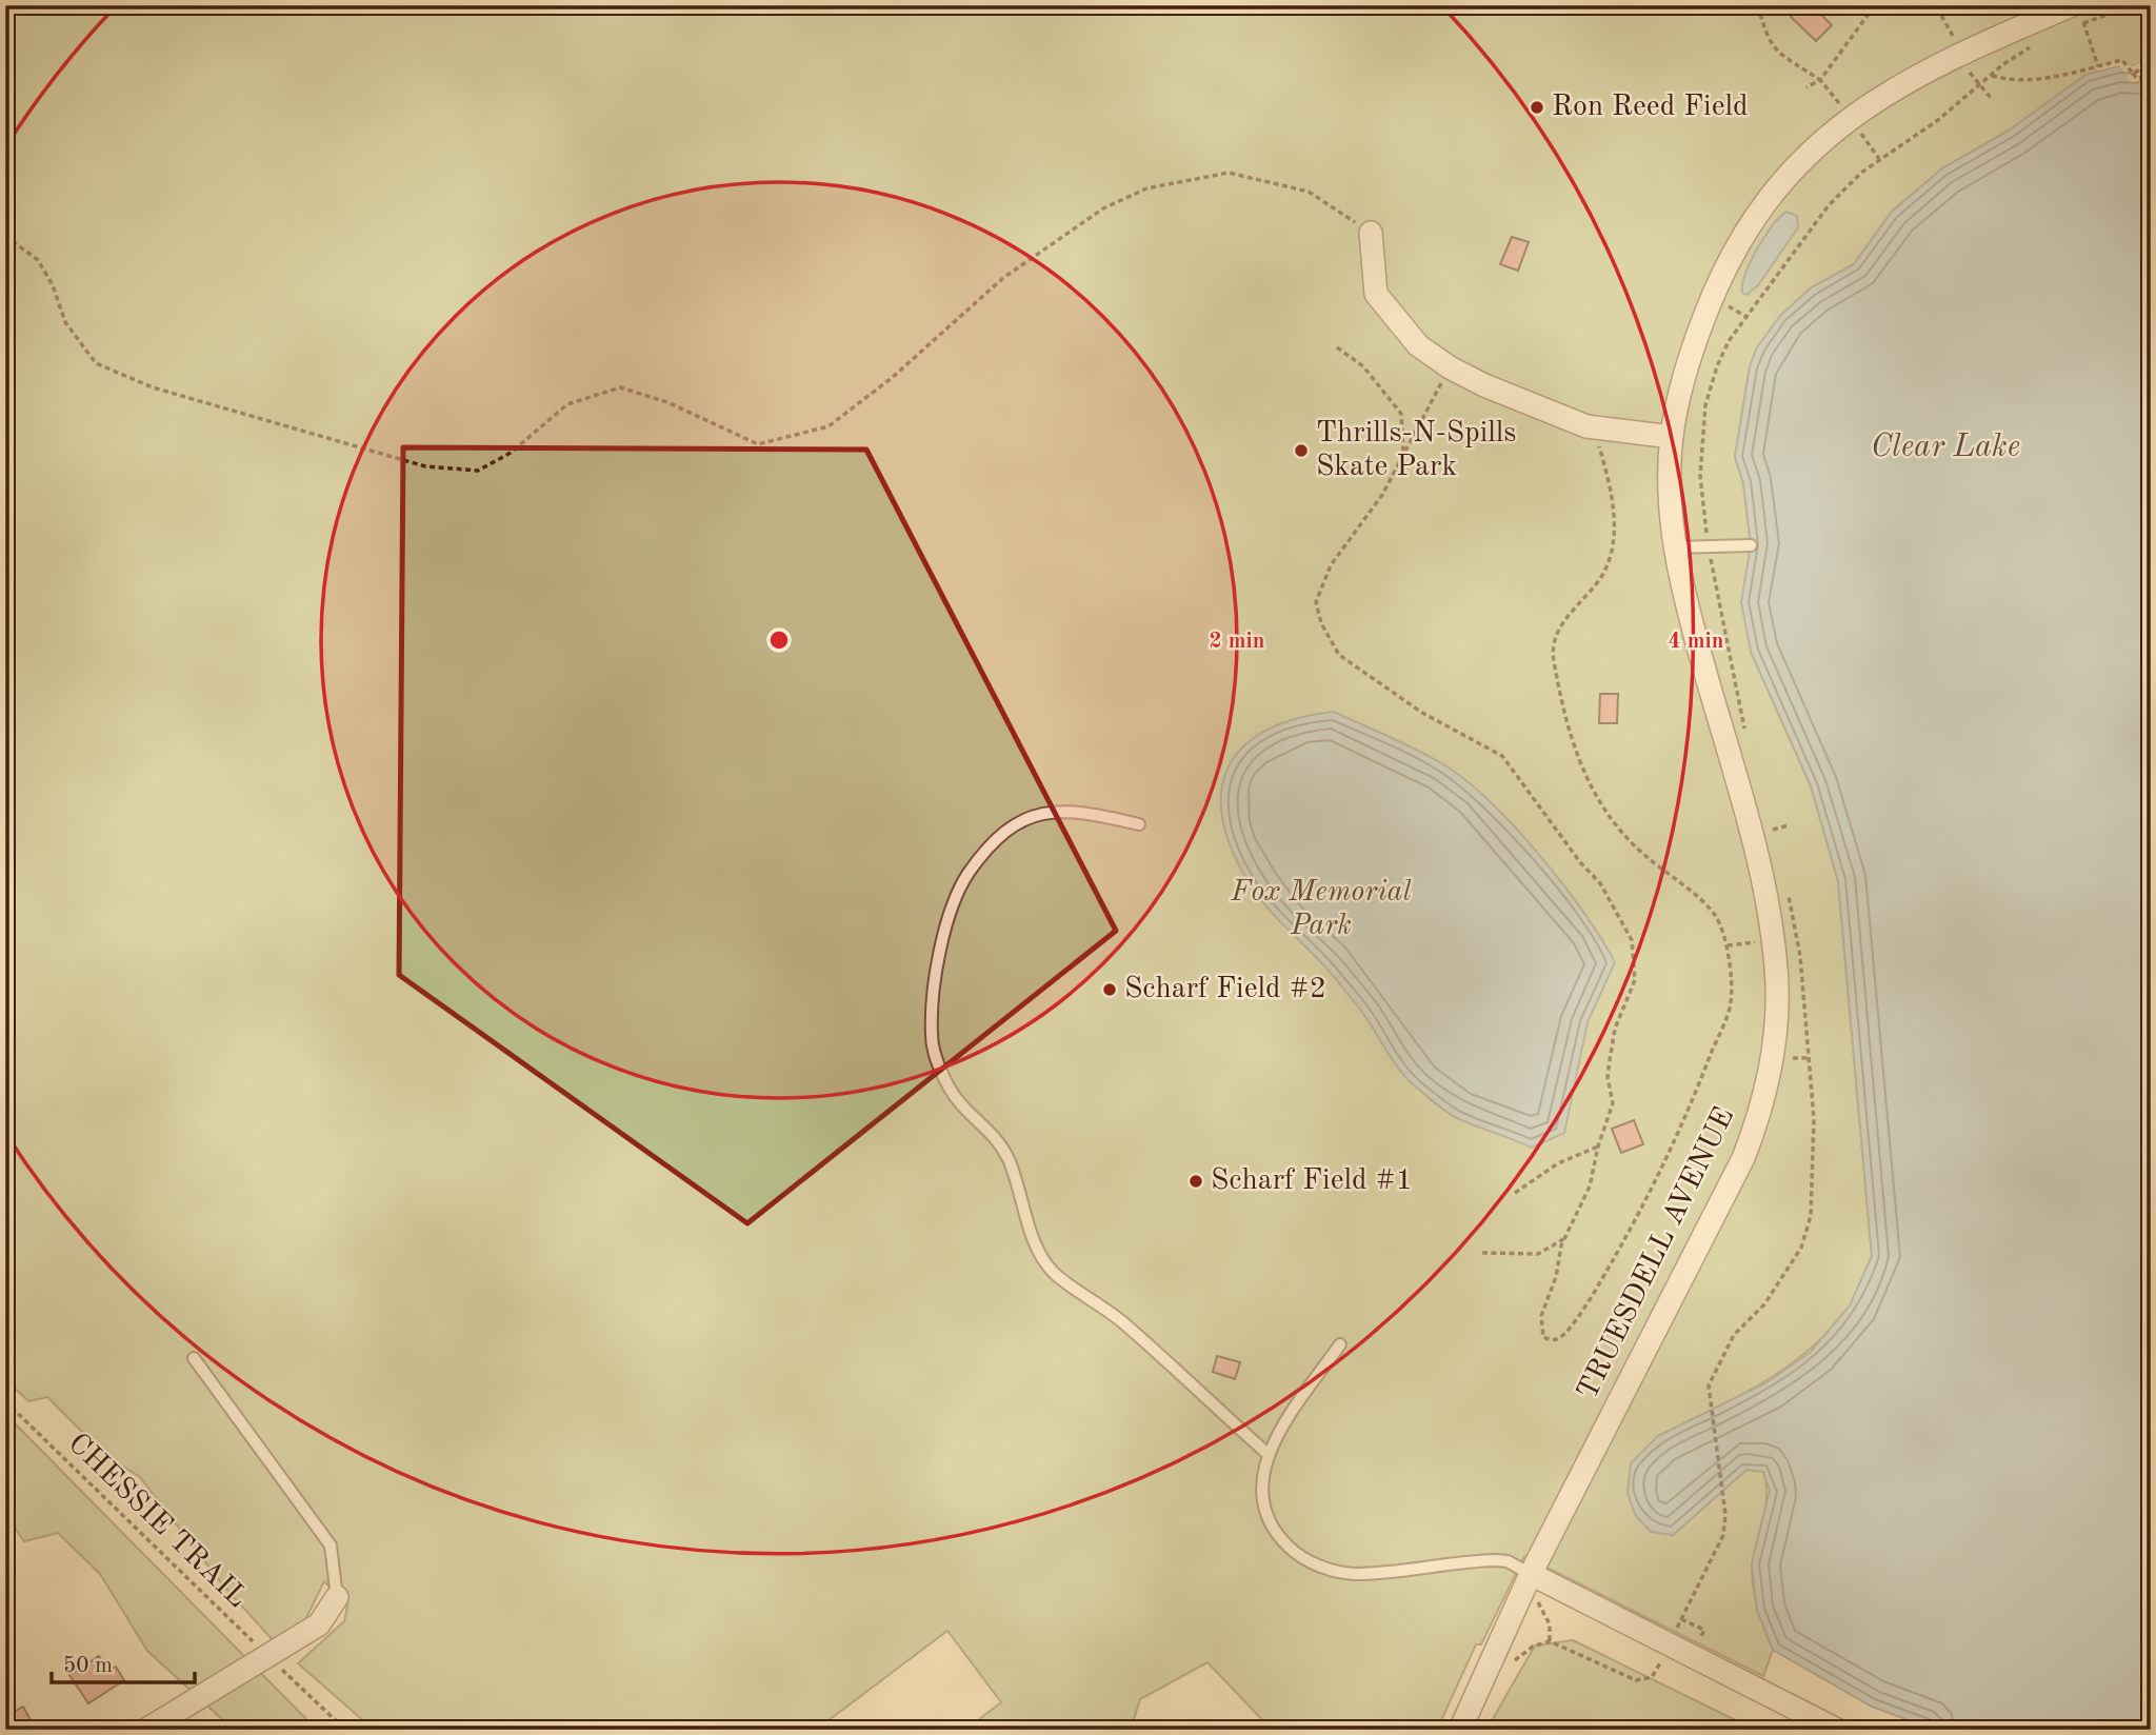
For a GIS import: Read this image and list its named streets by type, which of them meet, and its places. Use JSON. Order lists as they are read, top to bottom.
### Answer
{
  "streets": {
    "street": ["TRUESDELL AVENUE"],
    "path": ["CHESSIE TRAIL"]
  },
  "water": ["Clear Lake"],
  "parks": ["Fox Memorial Park"],
  "places": [
    "Ron Reed Field",
    "Thrills-N-Spills Skate Park",
    "Scharf Field #2",
    "Scharf Field #1"
  ],
  "scale_bar": "50 m",
  "rings": ["2 min", "4 min"]
}
